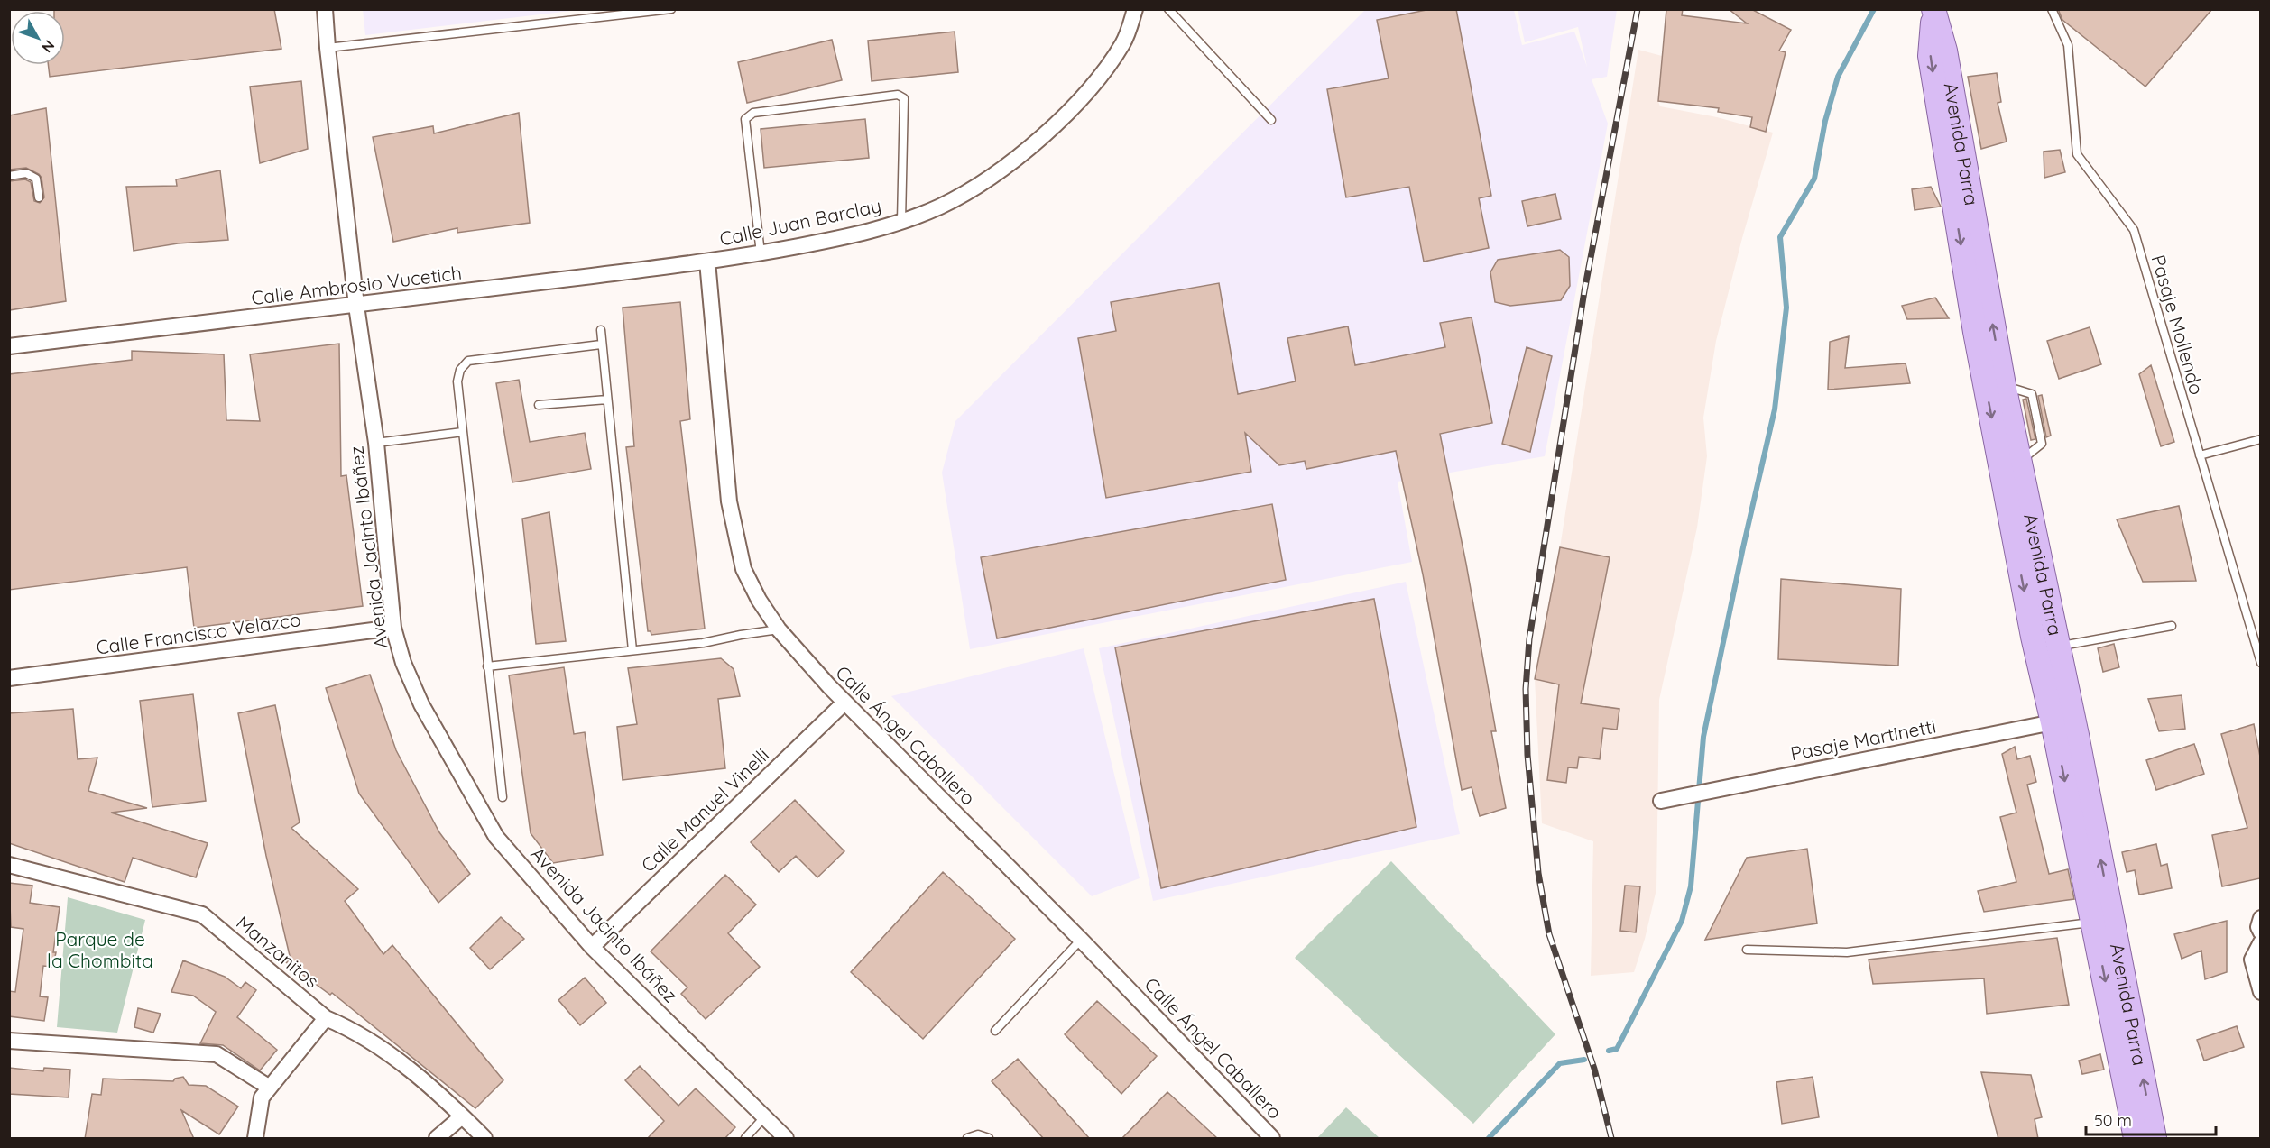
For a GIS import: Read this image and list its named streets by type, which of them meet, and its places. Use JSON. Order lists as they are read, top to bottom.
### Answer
{
  "streets": {
    "main road": ["Avenida Parra"],
    "street": [
      "Calle Juan Barclay",
      "Calle Ambrosio Vucetich",
      "Avenida Jacinto Ibáñez",
      "Calle Francisco Velazco",
      "Calle Ángel Caballero",
      "Pasaje Martinetti",
      "Calle Manuel Vinelli",
      "Manzanitos"
    ],
    "lane": ["Pasaje Mollendo"]
  },
  "crossings": [
    ["Avenida Parra", "Pasaje Martinetti"],
    ["Calle Juan Barclay", "Calle Ambrosio Vucetich"],
    ["Calle Juan Barclay", "Calle Ángel Caballero"],
    ["Calle Ambrosio Vucetich", "Avenida Jacinto Ibáñez"],
    ["Calle Ambrosio Vucetich", "Calle Ángel Caballero"],
    ["Avenida Jacinto Ibáñez", "Calle Francisco Velazco"],
    ["Avenida Jacinto Ibáñez", "Calle Manuel Vinelli"],
    ["Calle Ángel Caballero", "Calle Manuel Vinelli"]
  ],
  "parks": ["Parque de la Chombita"],
  "scale_bar": "50 m",
  "north": "bottom right"
}
